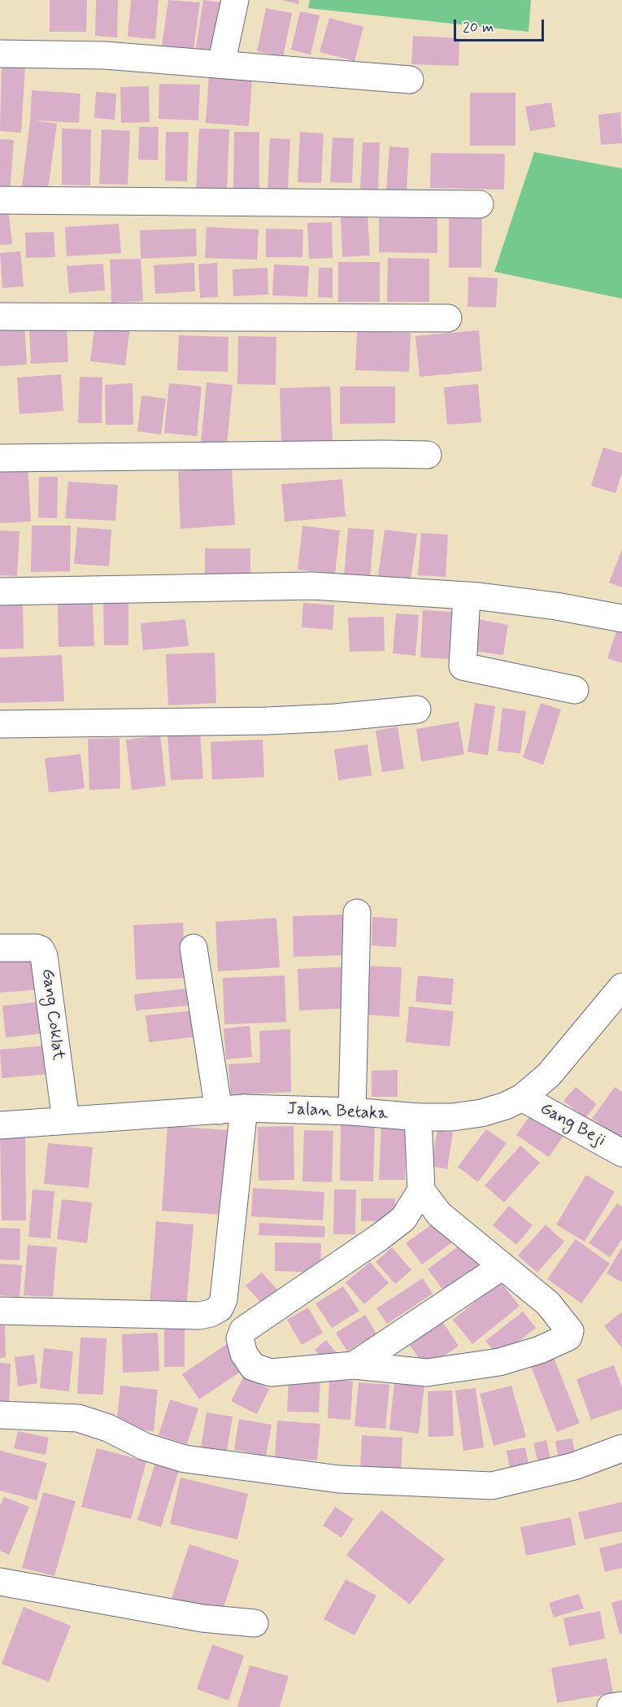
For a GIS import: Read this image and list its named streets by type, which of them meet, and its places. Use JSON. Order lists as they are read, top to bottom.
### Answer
{
  "streets": {
    "street": ["Gang Coklat", "Jalan Betaka", "Gang Beji"]
  },
  "crossings": [
    ["Gang Coklat", "Jalan Betaka"],
    ["Jalan Betaka", "Gang Beji"]
  ],
  "scale_bar": "20 m"
}
